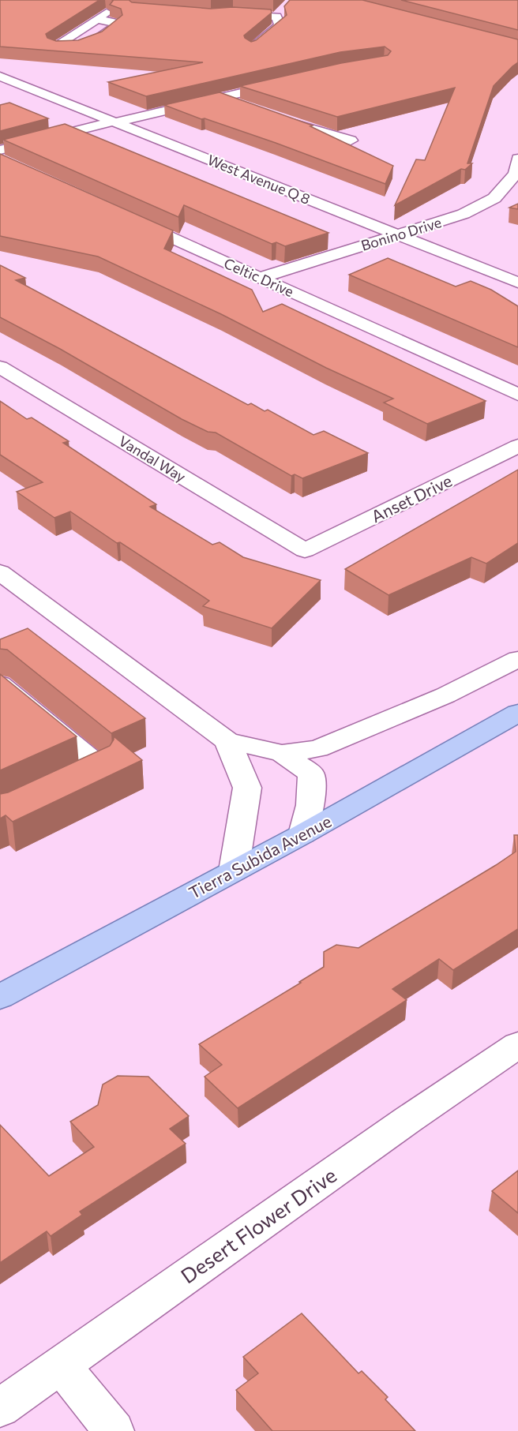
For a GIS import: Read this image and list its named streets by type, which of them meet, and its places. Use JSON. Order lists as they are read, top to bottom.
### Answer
{
  "streets": {
    "main road": ["Tierra Subida Avenue"],
    "street": [
      "West Avenue Q 8",
      "Bonino Drive",
      "Celtic Drive",
      "Vandal Way",
      "Anset Drive",
      "Desert Flower Drive"
    ]
  },
  "crossings": [
    ["West Avenue Q 8", "Bonino Drive"],
    ["Bonino Drive", "Celtic Drive"],
    ["Vandal Way", "Anset Drive"]
  ]
}
